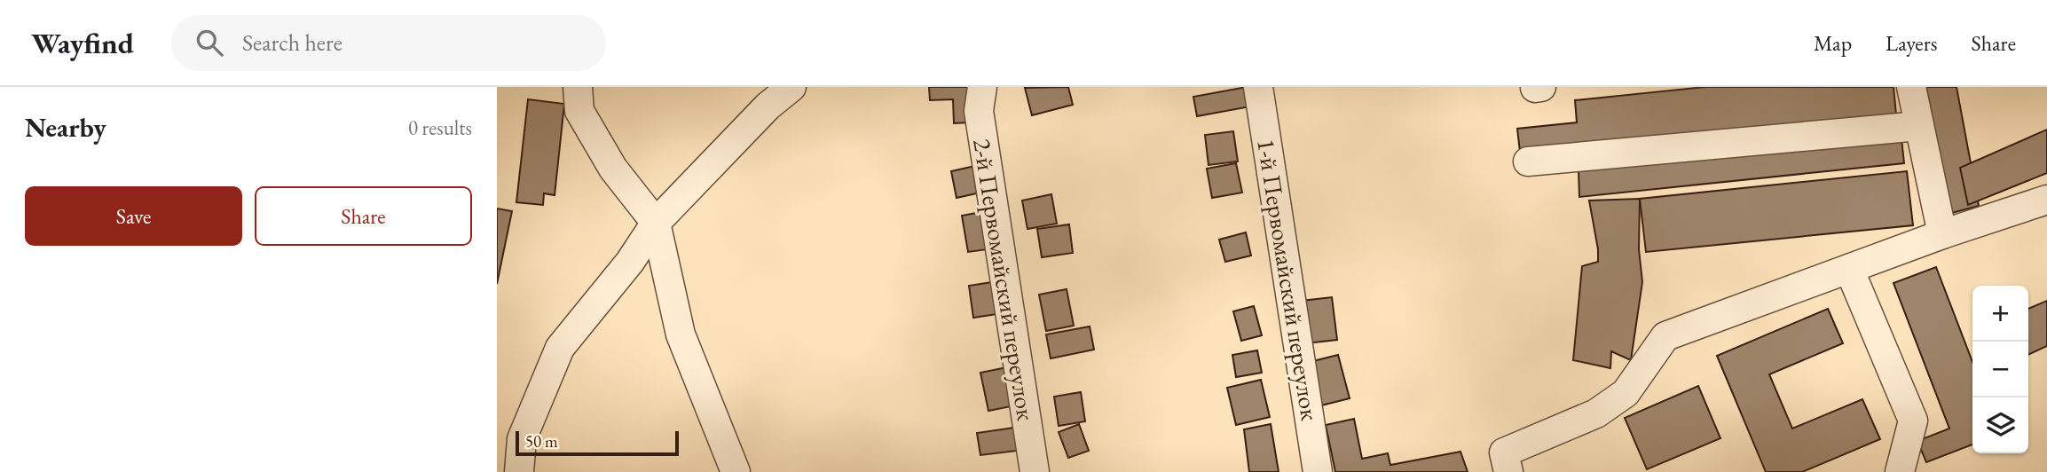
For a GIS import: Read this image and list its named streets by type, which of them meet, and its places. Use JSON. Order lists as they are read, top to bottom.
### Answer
{
  "streets": {
    "street": ["2-й Первомайский переулок", "1-й Первомайский переулок"]
  },
  "scale_bar": "50 m",
  "page": {
    "header": "Wayfind",
    "search": "Search here",
    "nav": ["Map", "Layers", "Share"],
    "heading": ["Nearby", "0 results"],
    "buttons": ["Save", "Share"],
    "map_buttons": ["+", "−"],
    "scale": "50 m"
  }
}
